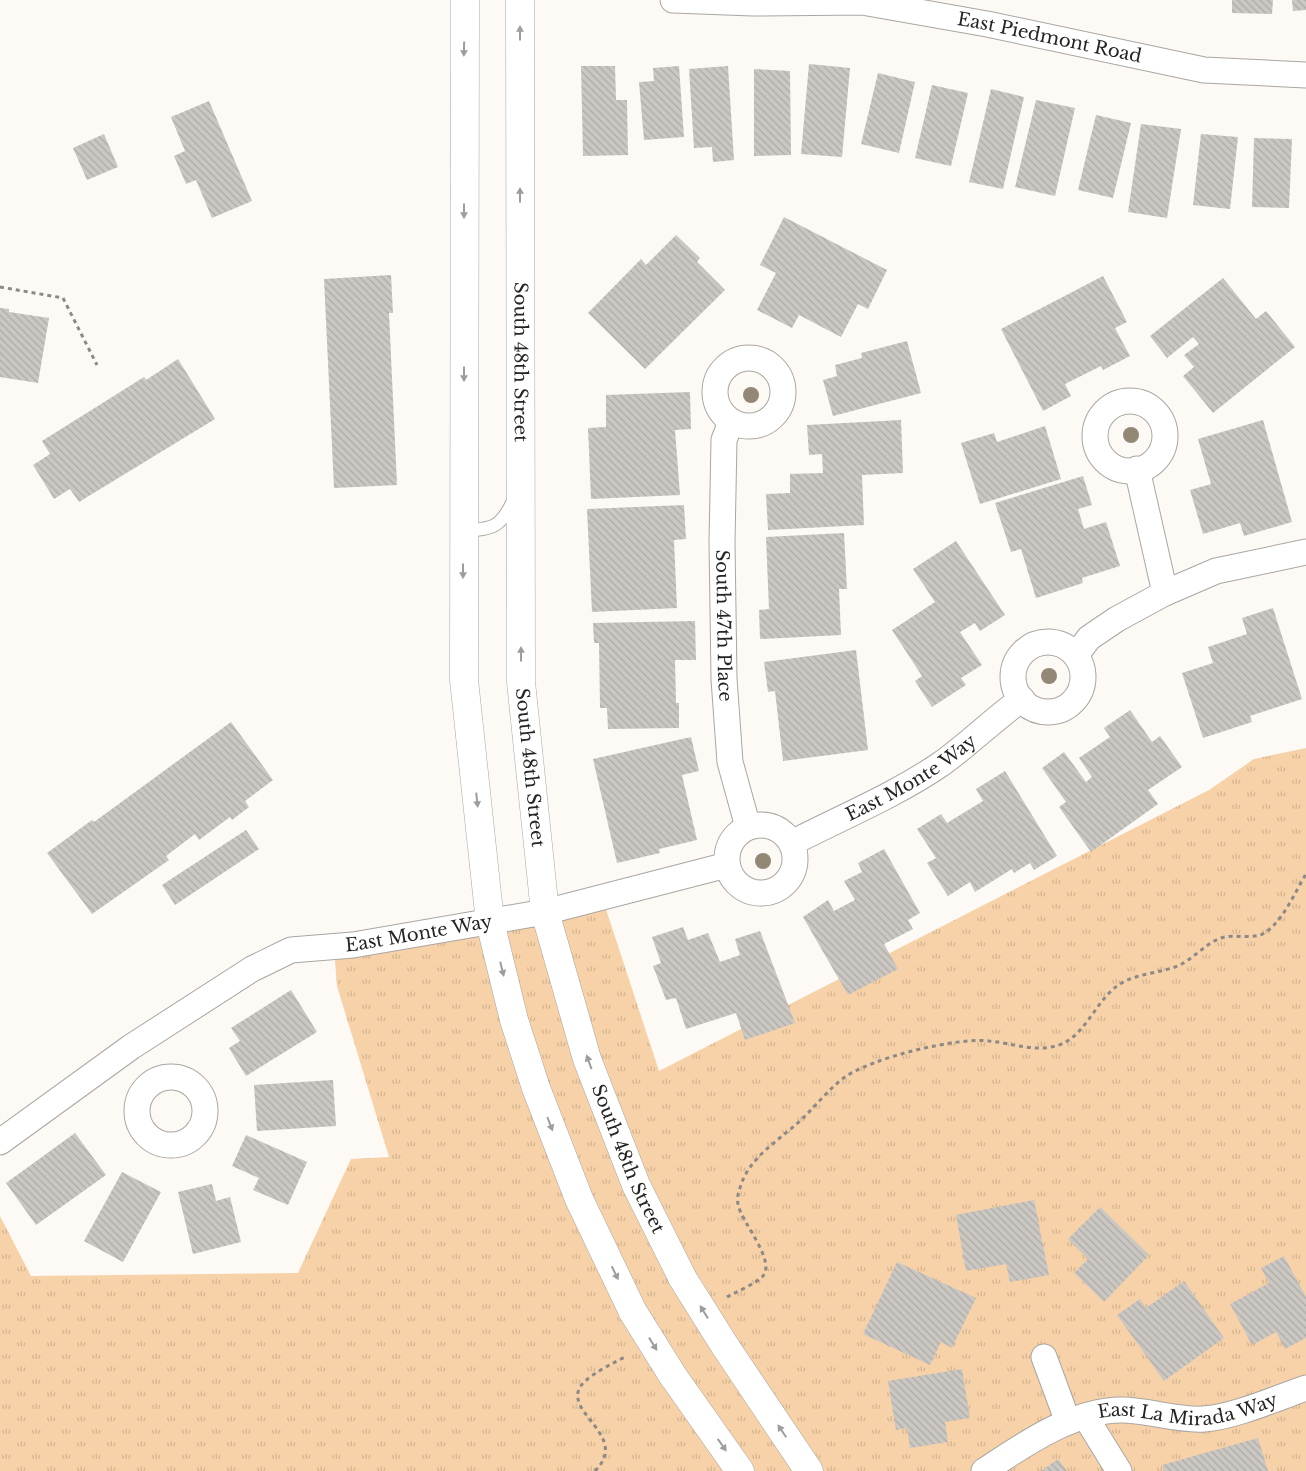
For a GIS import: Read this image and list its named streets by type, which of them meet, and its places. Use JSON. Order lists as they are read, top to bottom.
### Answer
{
  "streets": {
    "main road": ["South 48th Street"],
    "street": [
      "East Piedmont Road",
      "South 47th Place",
      "East Monte Way",
      "East La Mirada Way"
    ]
  },
  "crossings": [
    ["South 48th Street", "East Monte Way"],
    ["South 47th Place", "East Monte Way"]
  ]
}
